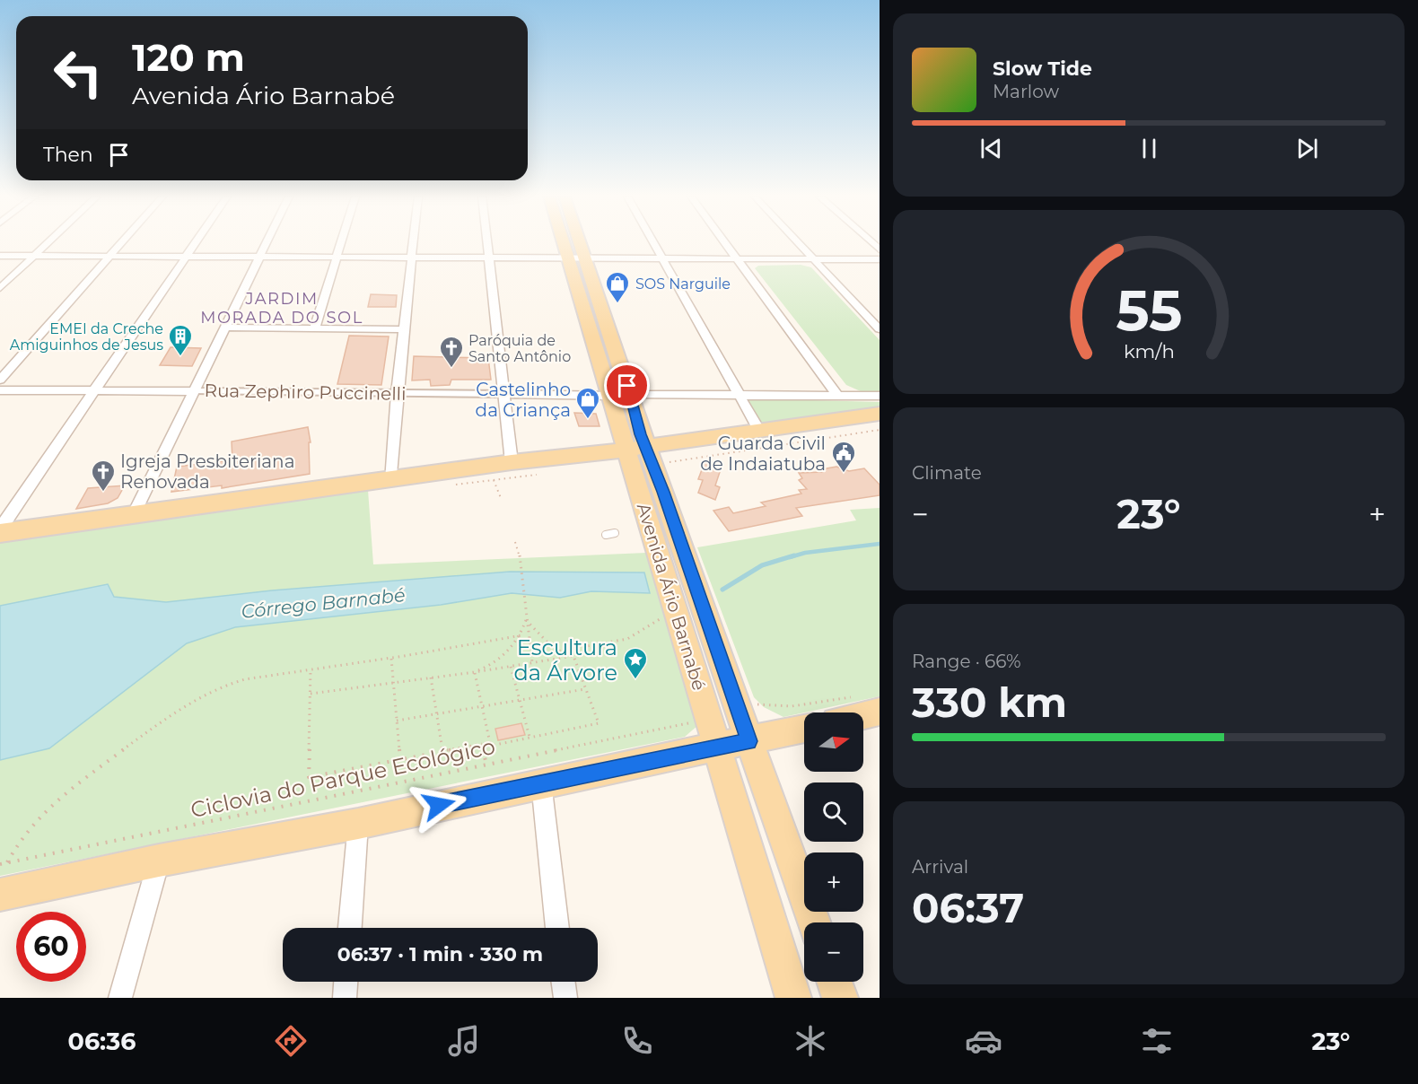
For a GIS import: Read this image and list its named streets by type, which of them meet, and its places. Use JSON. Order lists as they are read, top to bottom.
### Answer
{
  "streets": {
    "main road": ["Avenida Ário Barnabé"],
    "street": ["Rua Zephiro Puccinelli"],
    "path": ["Ciclovia do Parque Ecológico"]
  },
  "crossings": [
    ["Rua Zephiro Puccinelli", "Avenida Ário Barnabé"]
  ],
  "districts": ["JARDIM MORADA DO SOL"],
  "water": ["Córrego Barnabé"],
  "places": {
    "shop": ["SOS Narguile", "Castelinho da Criança"],
    "building": ["EMEI da Creche Amiguinhos de Jesus"],
    "church": ["Paróquia de Santo Antônio", "Igreja Presbiteriana Renovada"],
    "public building": ["Guarda Civil de Indaiatuba"],
    "place": ["Escultura da Árvore"]
  },
  "north": "right",
  "page": {
    "turn": ["120 m", "Avenida Ário Barnabé"],
    "song": ["Slow Tide", "Marlow"],
    "then": "Then",
    "tile": [
      "Climate",
      ["Range · 66%", "330 km"],
      ["Arrival", "06:37"]
    ],
    "heat": ["−", "23°", "+"],
    "map_buttons": ["+", "−"],
    "limit": "60",
    "trip": "06:37 · 1 min · 330 m",
    "tabs": ["06:36", "23°"],
    "gauge": ["55", "km/h"]
  }
}
